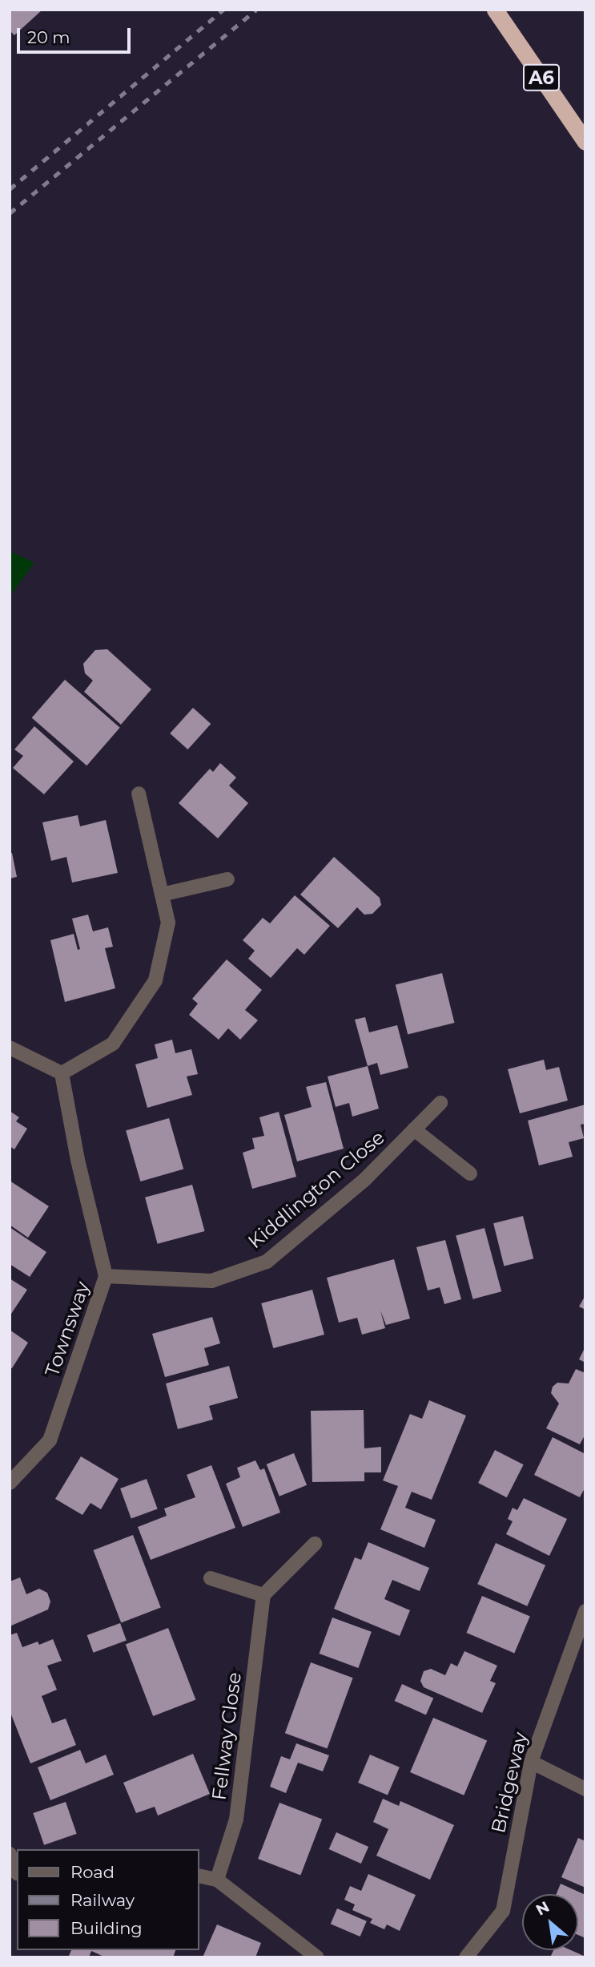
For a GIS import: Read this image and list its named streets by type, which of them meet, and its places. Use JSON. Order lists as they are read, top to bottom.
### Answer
{
  "streets": {
    "highway": ["A6"],
    "street": [
      "Kiddlington Close",
      "Townsway",
      "Fellway Close",
      "Bridgeway"
    ]
  },
  "crossings": [
    ["Kiddlington Close", "Townsway"]
  ],
  "legend": ["Road", "Railway", "Building"],
  "scale_bar": "20 m",
  "north": "top left"
}
